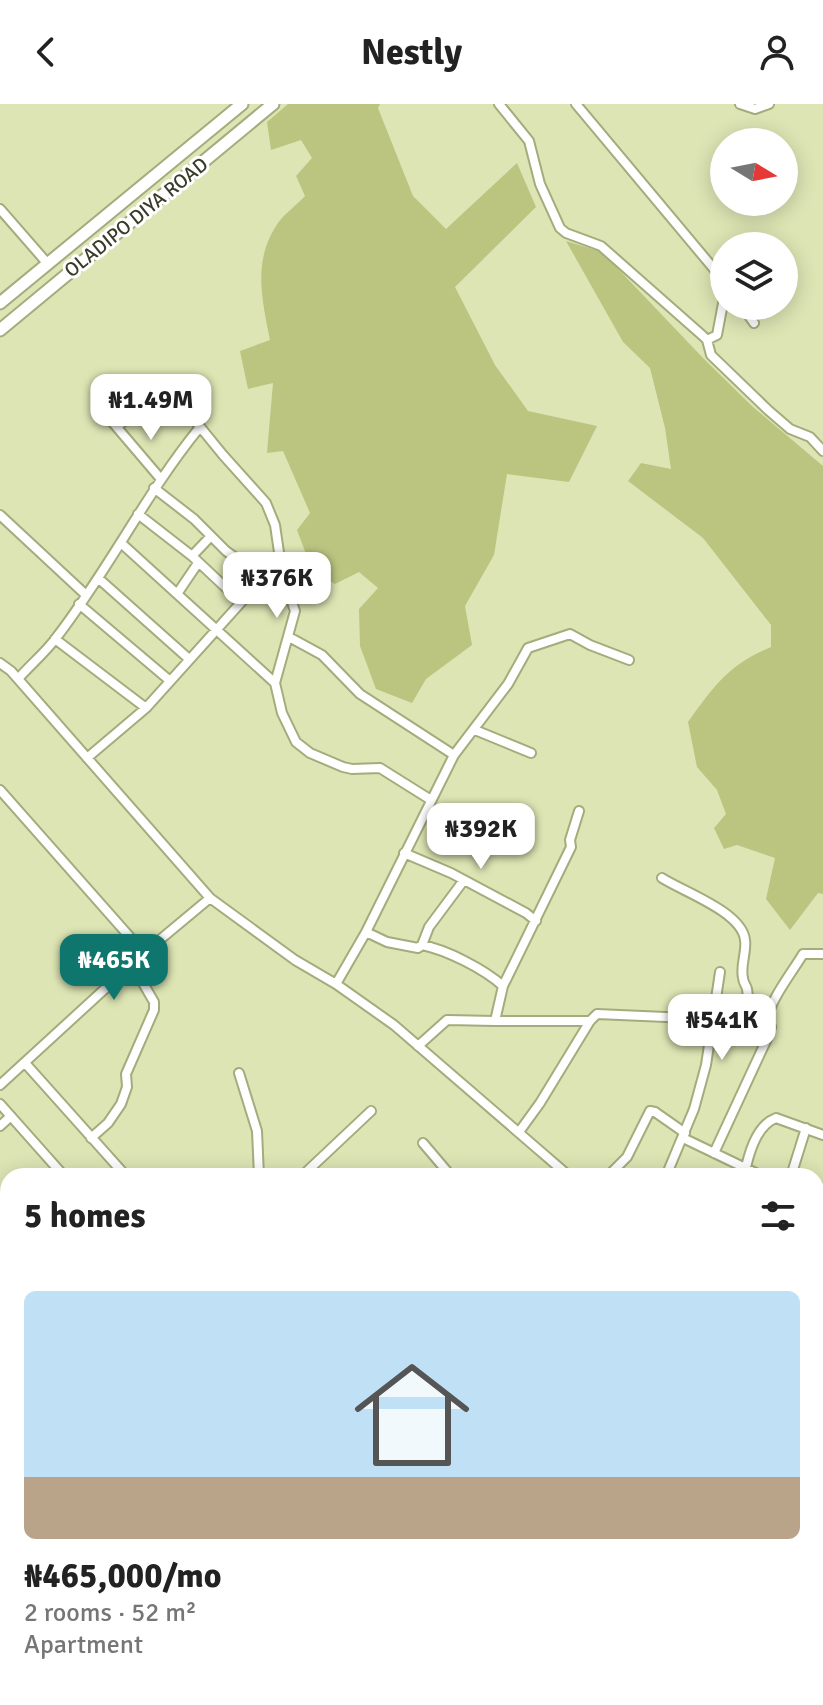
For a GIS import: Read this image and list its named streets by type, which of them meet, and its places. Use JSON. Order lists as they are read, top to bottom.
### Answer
{
  "streets": {
    "main road": ["OLADIPO DIYA ROAD"]
  },
  "north": "right",
  "page": {
    "header": "Nestly",
    "price": [
      "₦1.49M",
      "₦376K",
      "₦392K",
      "₦465K",
      "₦541K"
    ],
    "heading": "5 homes",
    "list": [
      {
        "name": "₦465,000/mo",
        "note": "2 rooms · 52 m² · Apartment"
      }
    ]
  }
}
